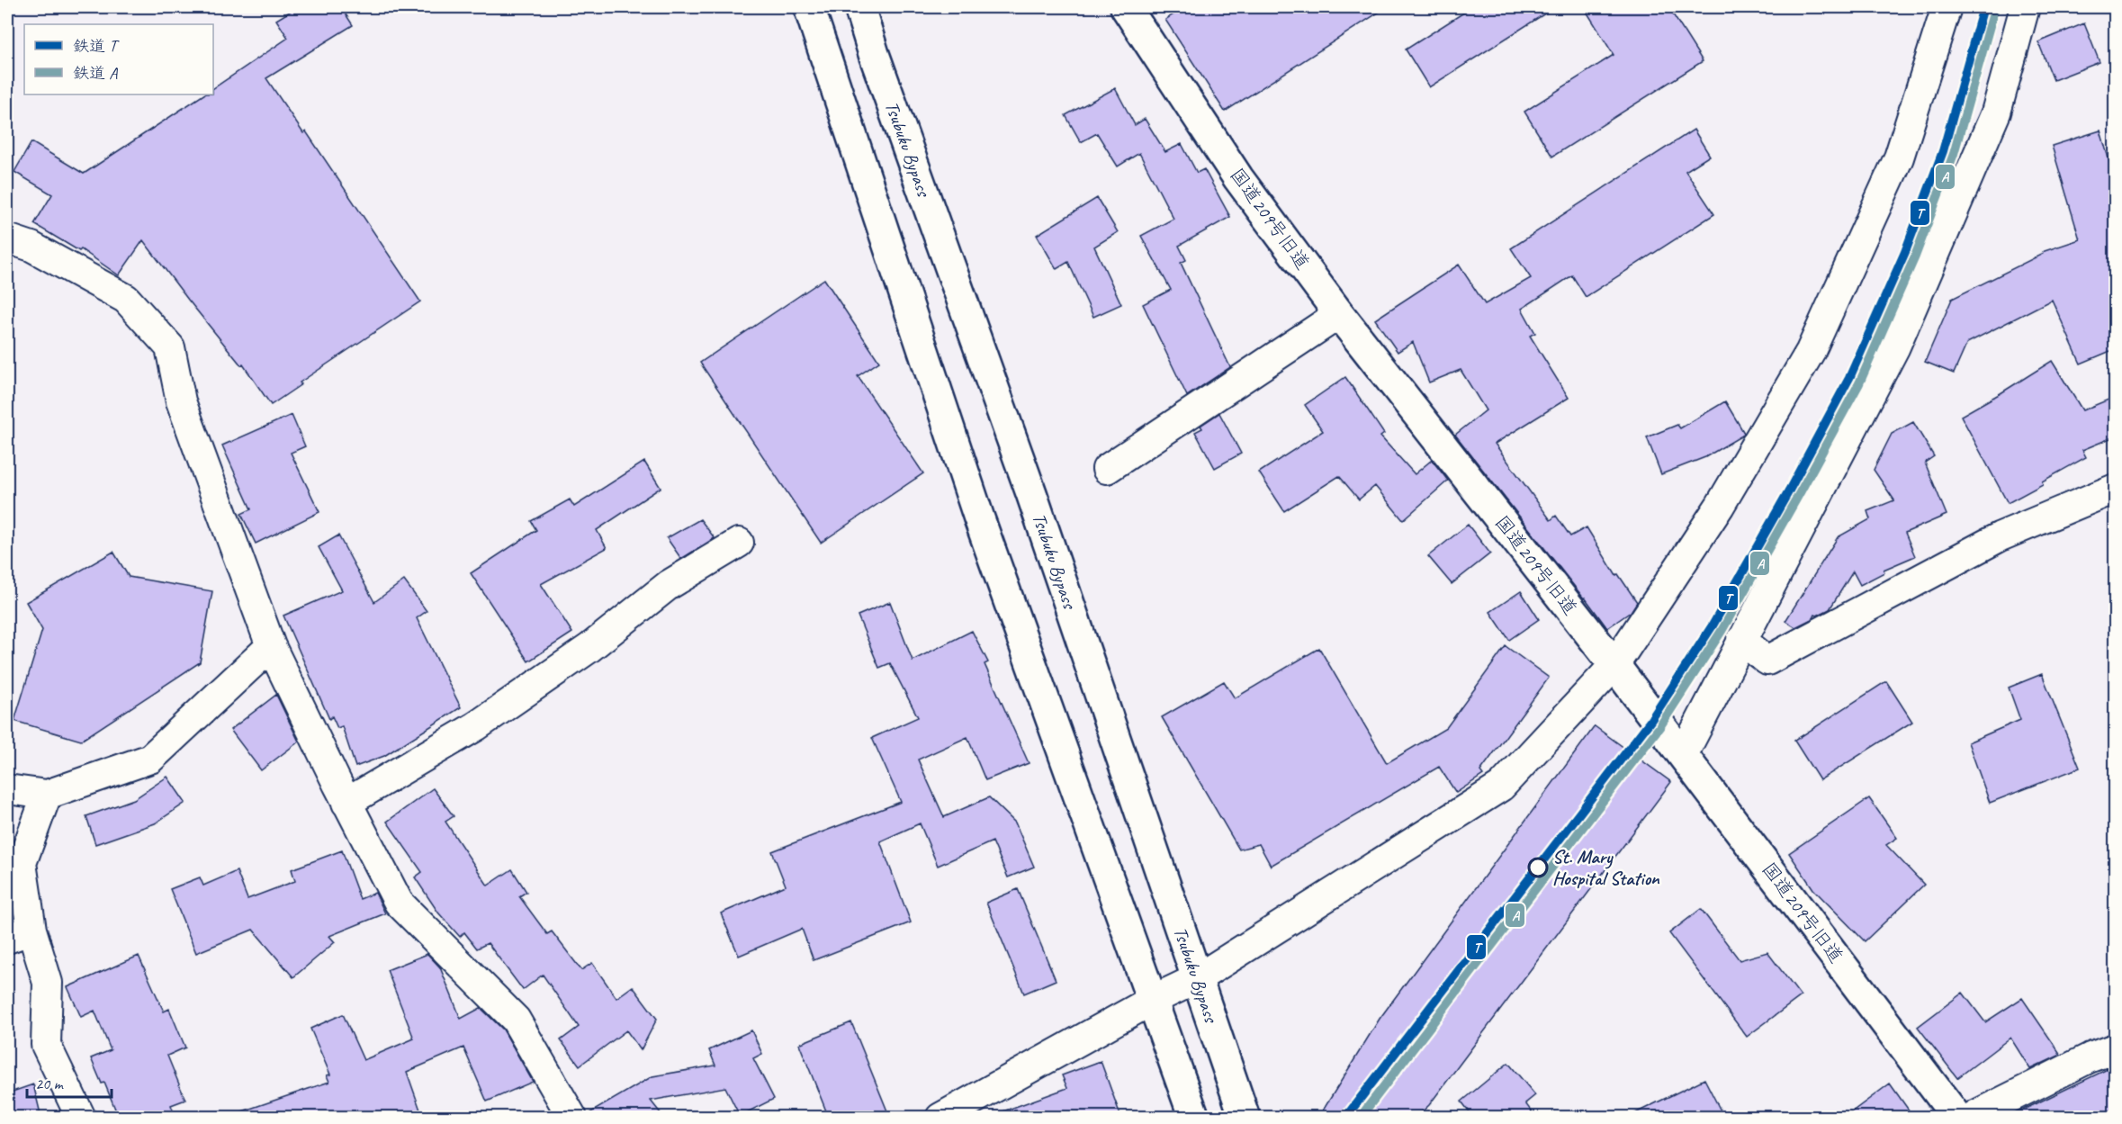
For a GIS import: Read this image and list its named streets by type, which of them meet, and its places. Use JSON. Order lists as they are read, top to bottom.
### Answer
{
  "streets": {
    "main road": ["Tsubuku Bypass", "国道209号旧道"]
  },
  "places": ["St. Mary Hospital Station"],
  "lines": ["rail line T", "rail line A"],
  "legend": ["鉄道 T", "鉄道 A"],
  "scale_bar": "20 m"
}
